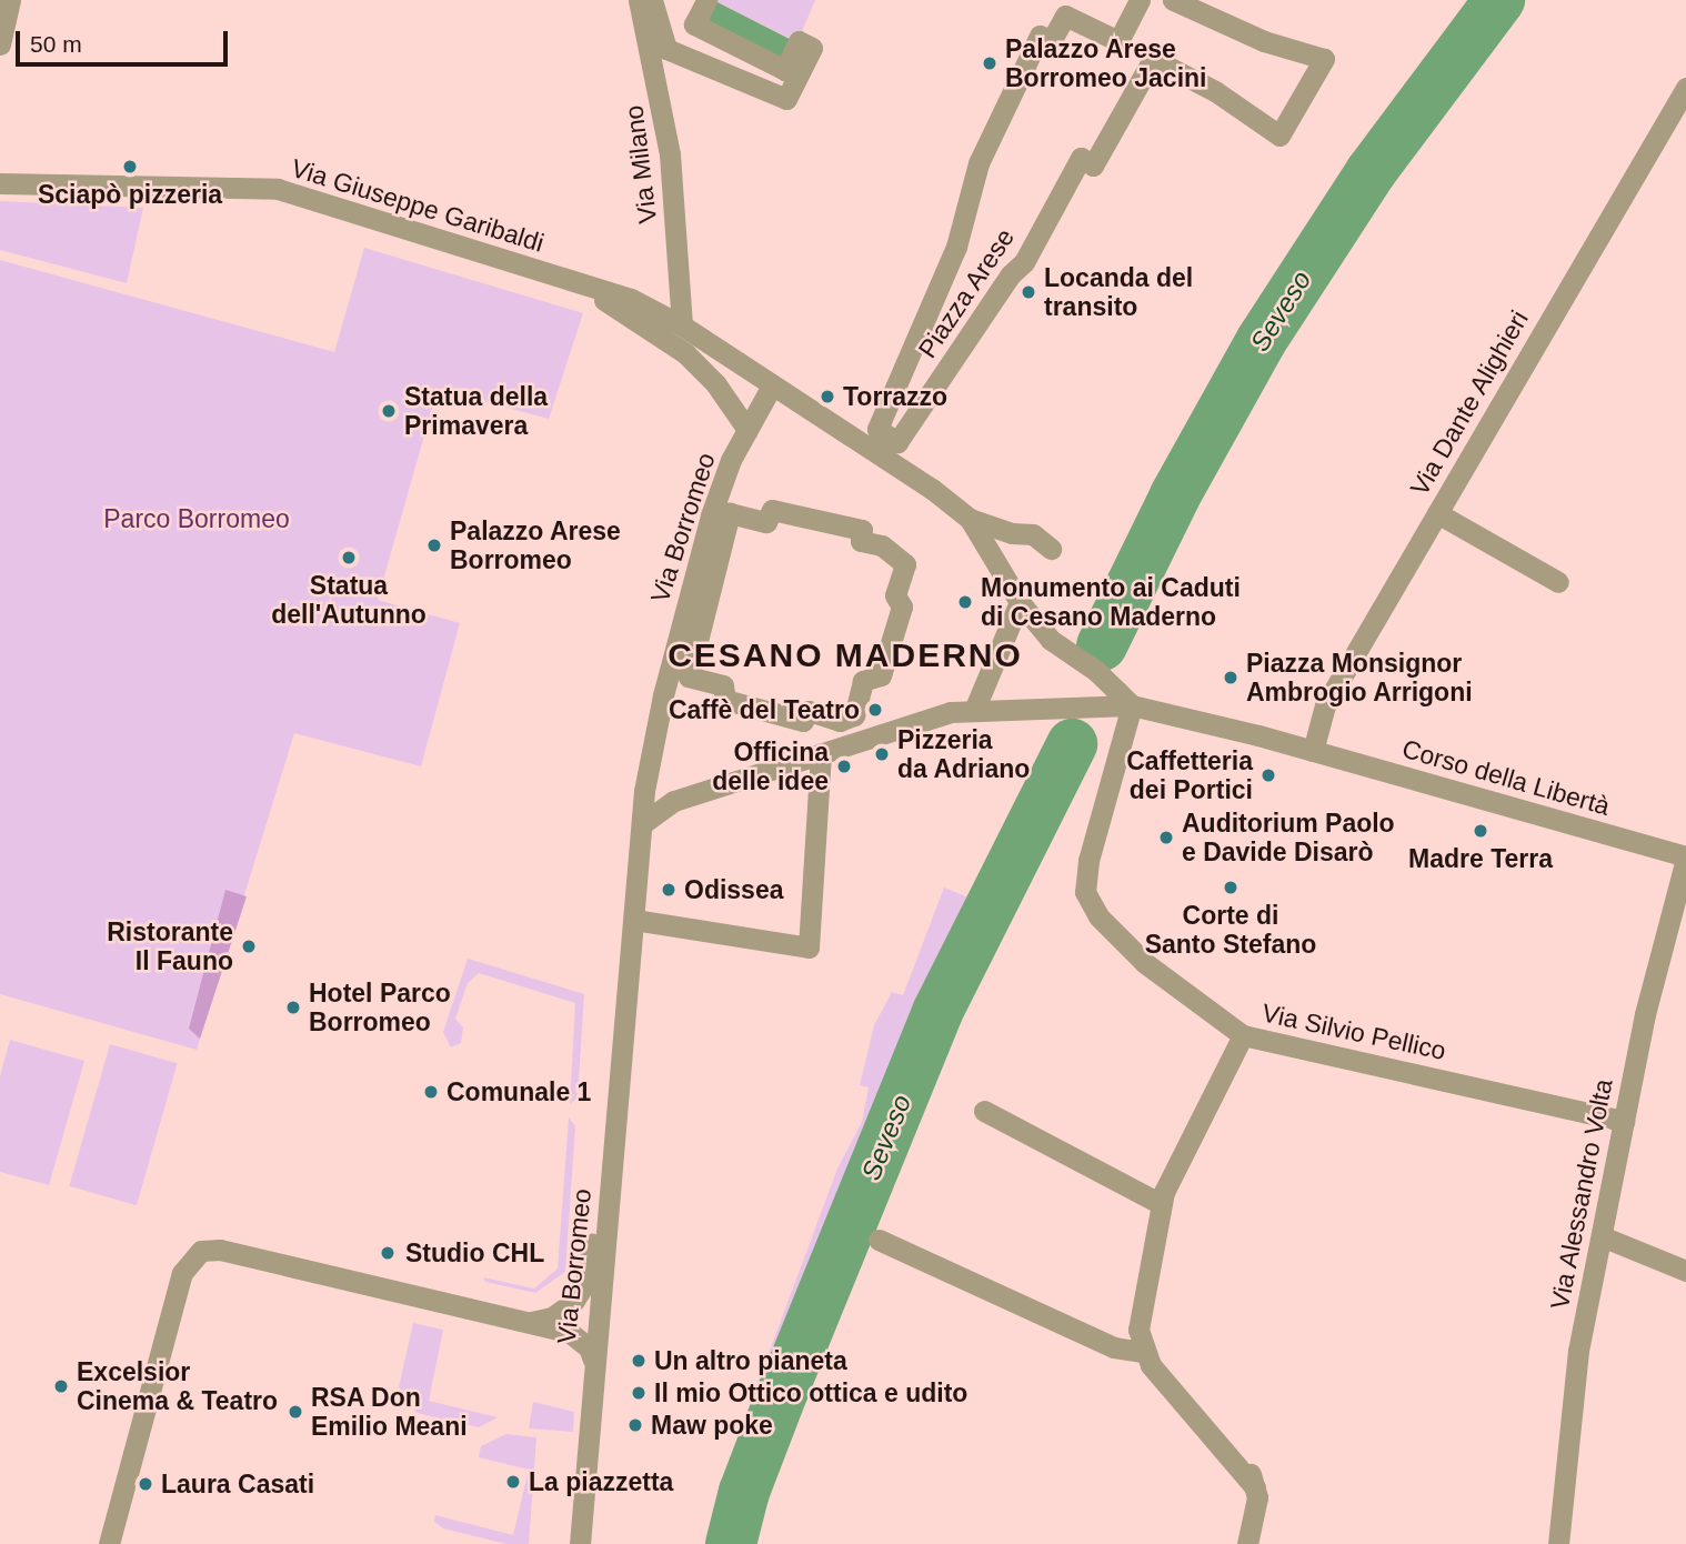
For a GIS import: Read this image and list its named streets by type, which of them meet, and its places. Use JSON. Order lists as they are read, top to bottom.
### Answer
{
  "streets": {
    "street": [
      "Via Milano",
      "Via Giuseppe Garibaldi",
      "Piazza Arese",
      "Via Dante Alighieri",
      "Via Borromeo",
      "Corso della Libertà",
      "Via Silvio Pellico",
      "Via Alessandro Volta"
    ]
  },
  "crossings": [
    ["Via Milano", "Via Giuseppe Garibaldi"],
    ["Via Giuseppe Garibaldi", "Via Borromeo"],
    ["Via Dante Alighieri", "Corso della Libertà"],
    ["Corso della Libertà", "Via Alessandro Volta"],
    ["Via Silvio Pellico", "Via Alessandro Volta"]
  ],
  "districts": ["CESANO MADERNO"],
  "water": ["Seveso"],
  "parks": ["Parco Borromeo"],
  "places": [
    "Palazzo Arese Borromeo Jacini",
    "Sciapò pizzeria",
    "Locanda del transito",
    "Torrazzo",
    "Statua della Primavera",
    "Palazzo Arese Borromeo",
    "Statua dell'Autunno",
    "Monumento ai Caduti di Cesano Maderno",
    "Piazza Monsignor Ambrogio Arrigoni",
    "Caffè del Teatro",
    "Pizzeria da Adriano",
    "Officina delle idee",
    "Caffetteria dei Portici",
    "Madre Terra",
    "Auditorium Paolo e Davide Disarò",
    "Corte di Santo Stefano",
    "Odissea",
    "Ristorante Il Fauno",
    "Hotel Parco Borromeo",
    "Comunale 1",
    "Studio CHL",
    "Un altro pianeta",
    "Excelsior Cinema & Teatro",
    "Il mio Ottico ottica e udito",
    "RSA Don Emilio Meani",
    "Maw poke",
    "La piazzetta",
    "Laura Casati"
  ],
  "scale_bar": "50 m"
}
